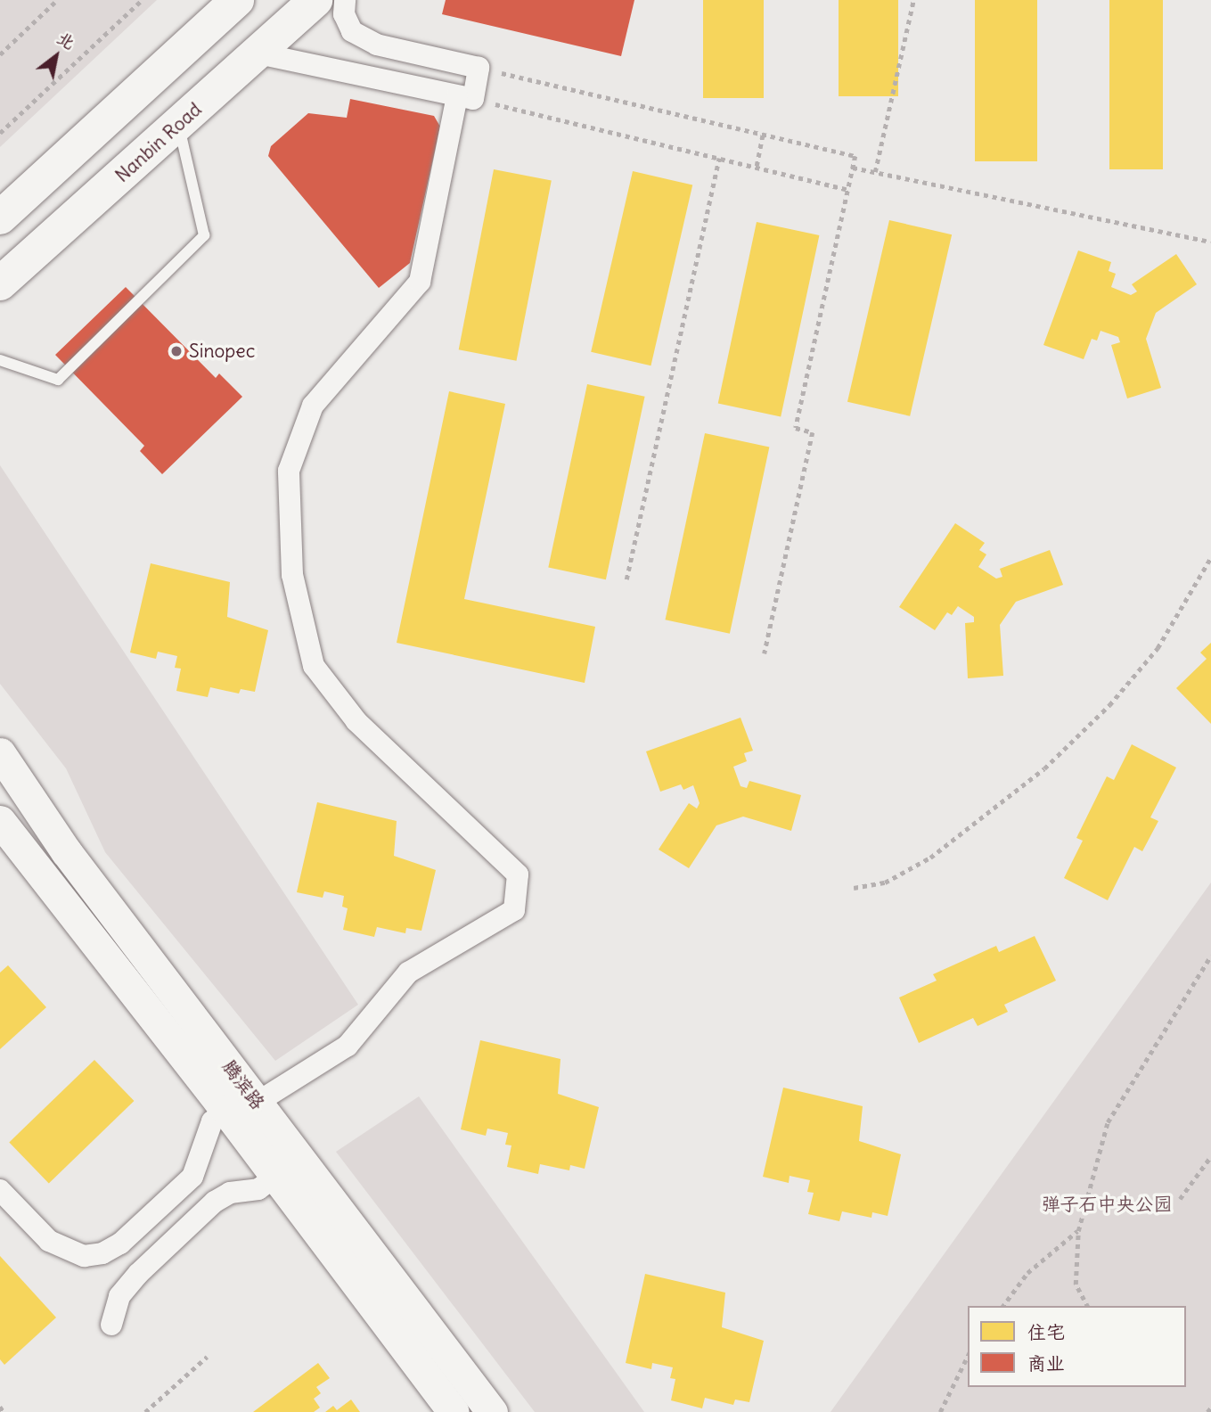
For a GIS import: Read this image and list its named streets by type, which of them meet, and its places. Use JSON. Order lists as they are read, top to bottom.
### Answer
{
  "streets": {
    "main road": ["Nanbin Road"],
    "street": ["腾滨路"]
  },
  "parks": ["弹子石中央公园"],
  "places": ["Sinopec"],
  "legend": ["住宅", "商业"],
  "north": "top right"
}
